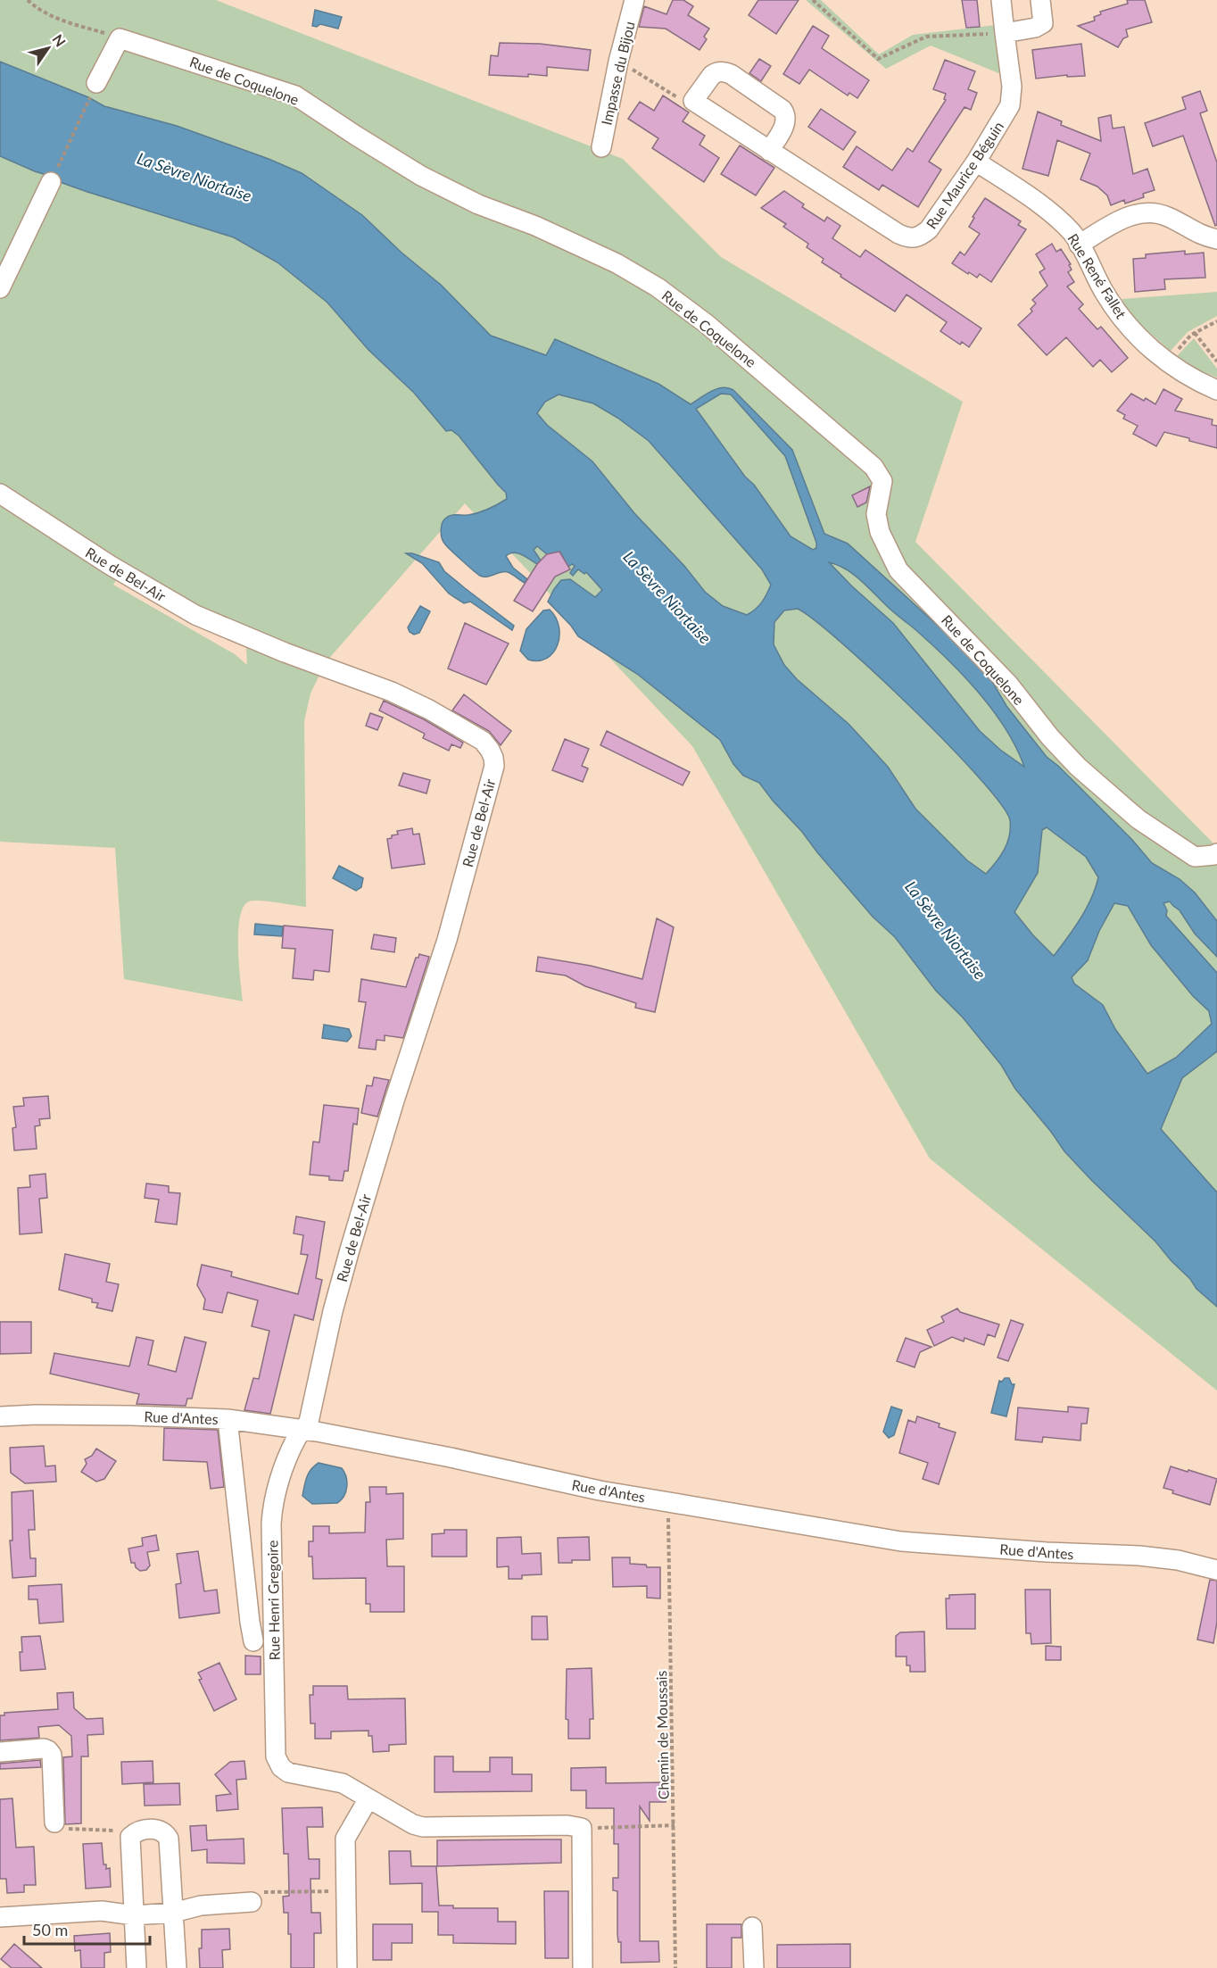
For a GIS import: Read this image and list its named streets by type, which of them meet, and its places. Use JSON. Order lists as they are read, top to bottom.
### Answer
{
  "streets": {
    "street": [
      "Impasse du Bijou",
      "Rue de Coquelone",
      "Rue Maurice Béguin",
      "Rue René Fallet",
      "Rue de Bel-Air",
      "Rue d'Antes",
      "Rue Henri Gregoire"
    ],
    "path": ["Chemin de Moussais"]
  },
  "crossings": [
    ["Rue Maurice Béguin", "Rue René Fallet"],
    ["Rue de Bel-Air", "Rue d'Antes"],
    ["Rue de Bel-Air", "Rue Henri Gregoire"],
    ["Rue d'Antes", "Rue Henri Gregoire"],
    ["Rue d'Antes", "Chemin de Moussais"]
  ],
  "water": ["La Sèvre Niortaise"],
  "scale_bar": "50 m",
  "north": "top right"
}
